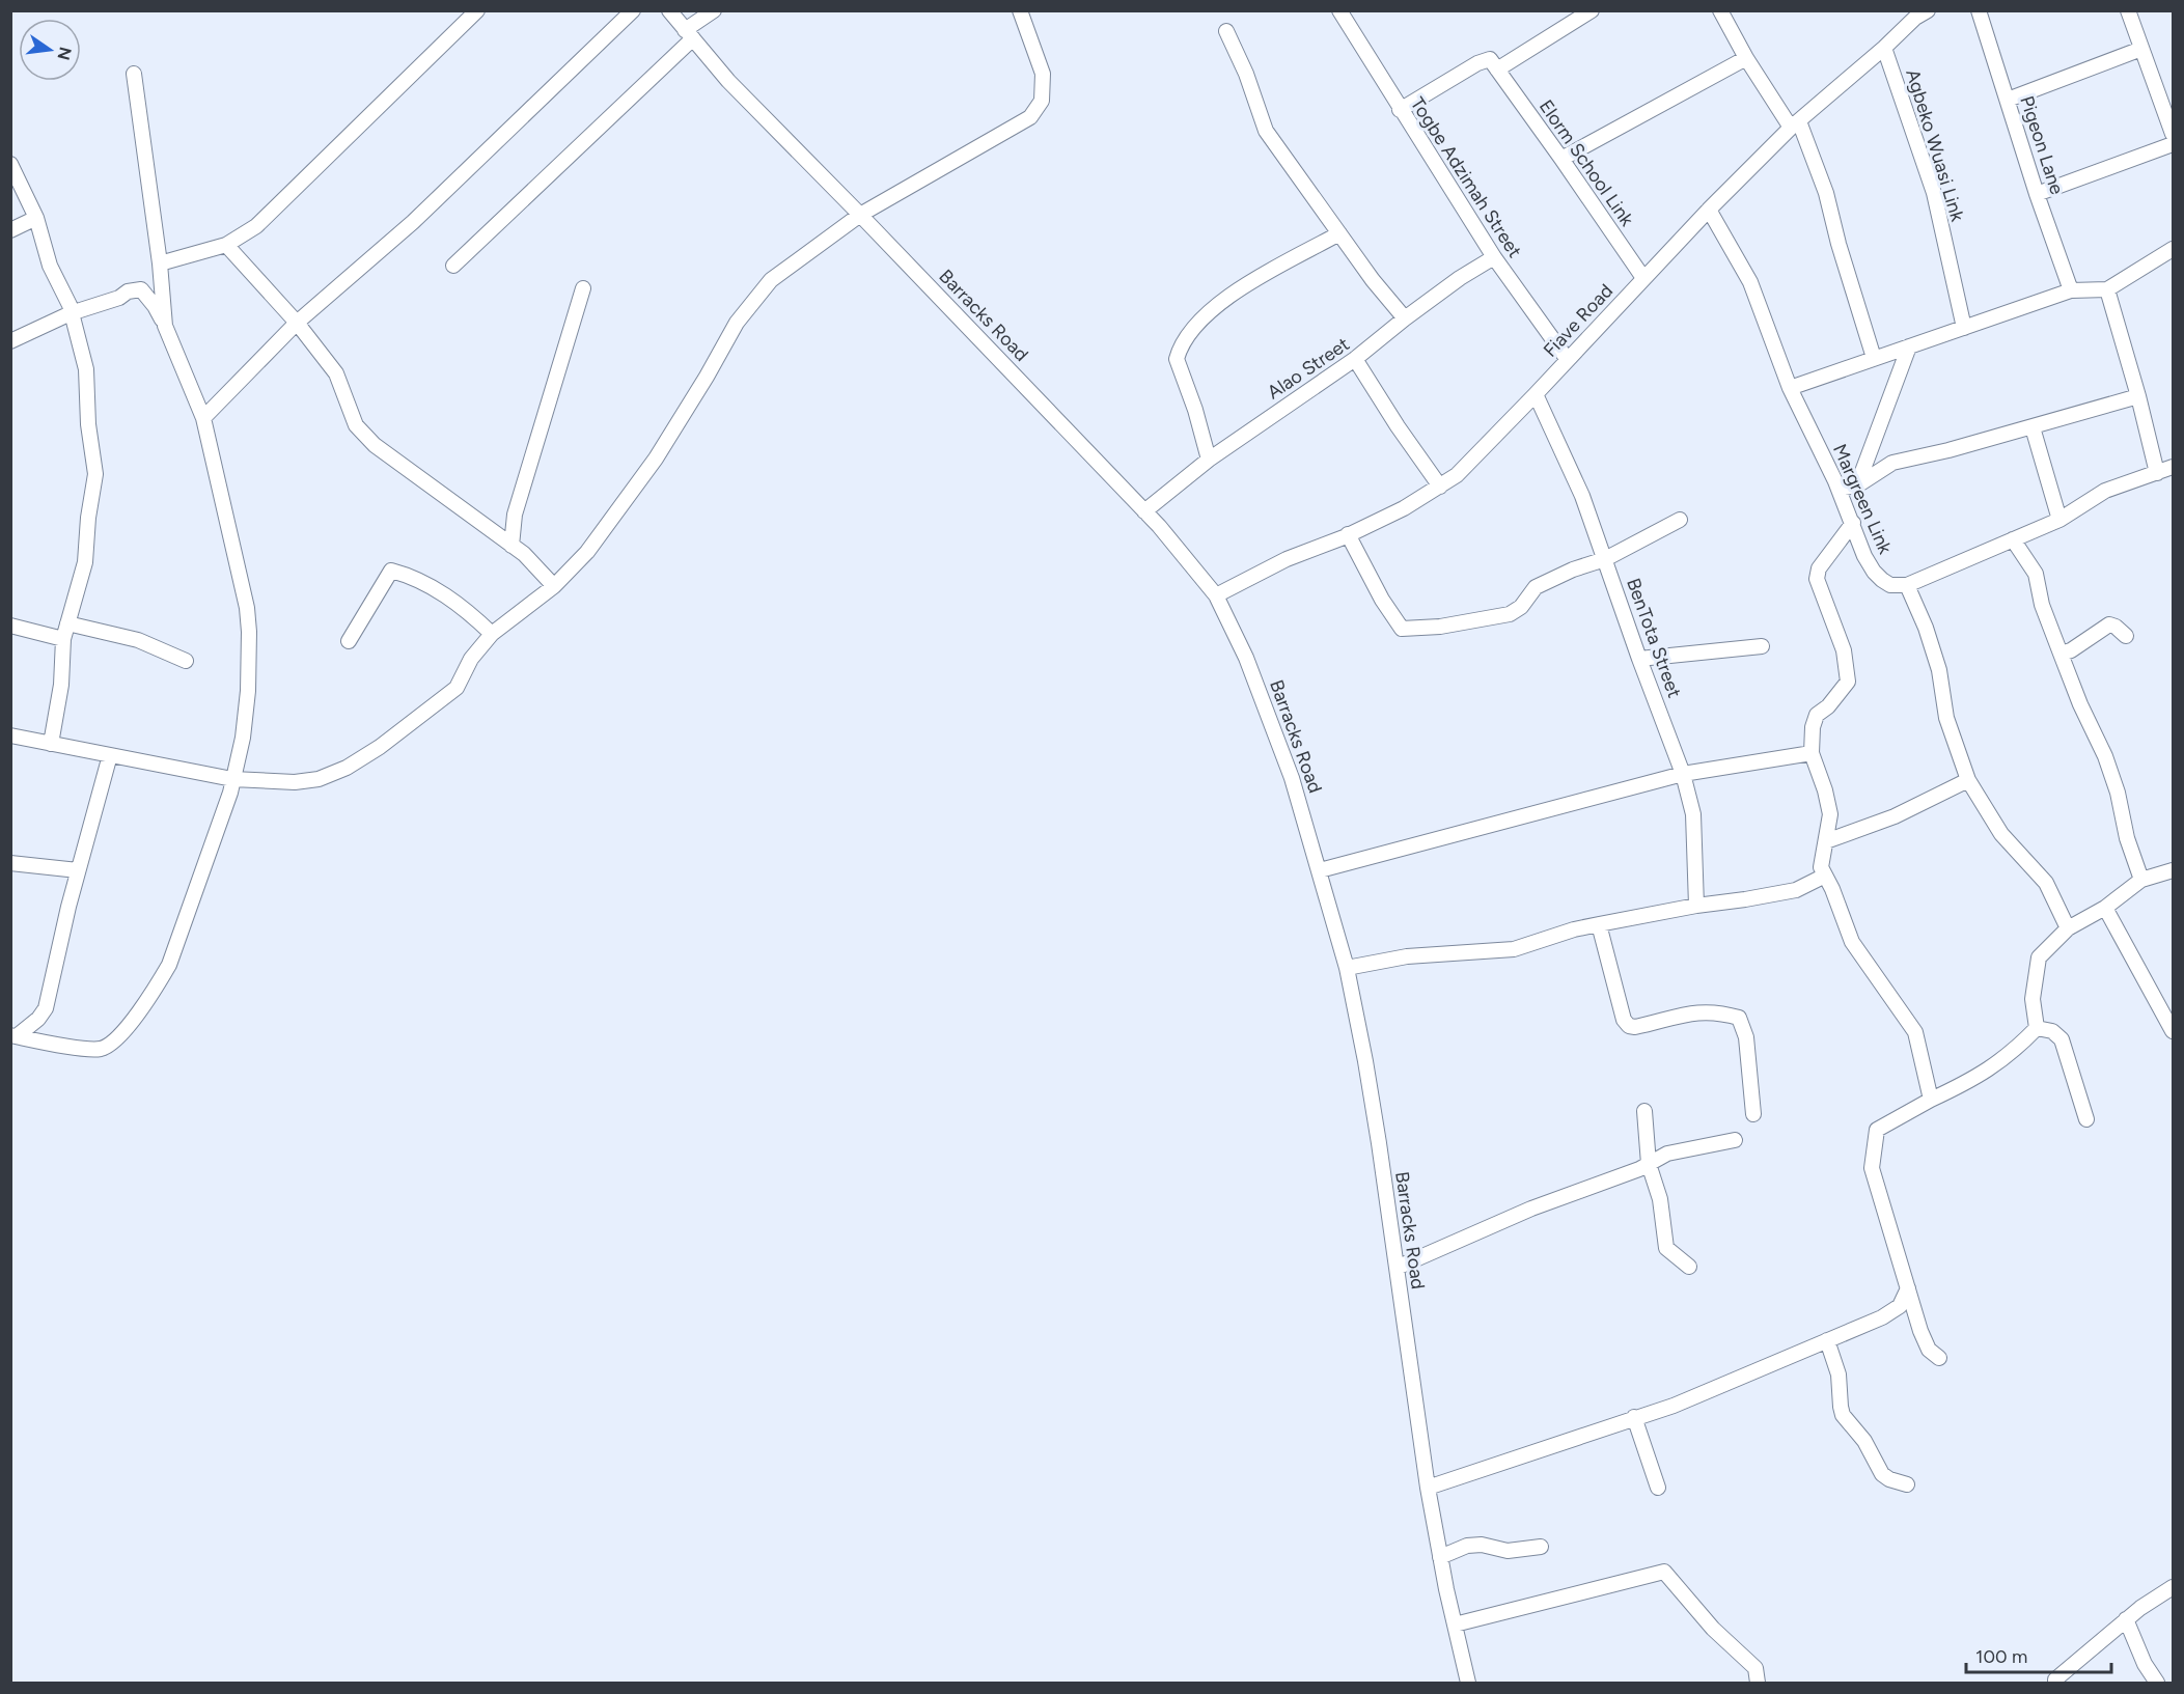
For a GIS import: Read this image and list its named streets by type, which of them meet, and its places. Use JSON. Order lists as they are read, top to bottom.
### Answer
{
  "streets": {
    "street": [
      "Agbeko Wuasi Link",
      "Pigeon Lane",
      "Elorm School Link",
      "Togbe Adzimah Street",
      "Barracks Road",
      "Fiave Road",
      "Alao Street",
      "Margreen Link",
      "BenTota Street"
    ]
  },
  "crossings": [
    ["Agbeko Wuasi Link", "Fiave Road"],
    ["Elorm School Link", "Fiave Road"],
    ["Togbe Adzimah Street", "Fiave Road"],
    ["Togbe Adzimah Street", "Alao Street"],
    ["Barracks Road", "Fiave Road"],
    ["Barracks Road", "Alao Street"],
    ["Fiave Road", "Margreen Link"],
    ["Fiave Road", "BenTota Street"]
  ],
  "scale_bar": "100 m",
  "north": "right"
}
